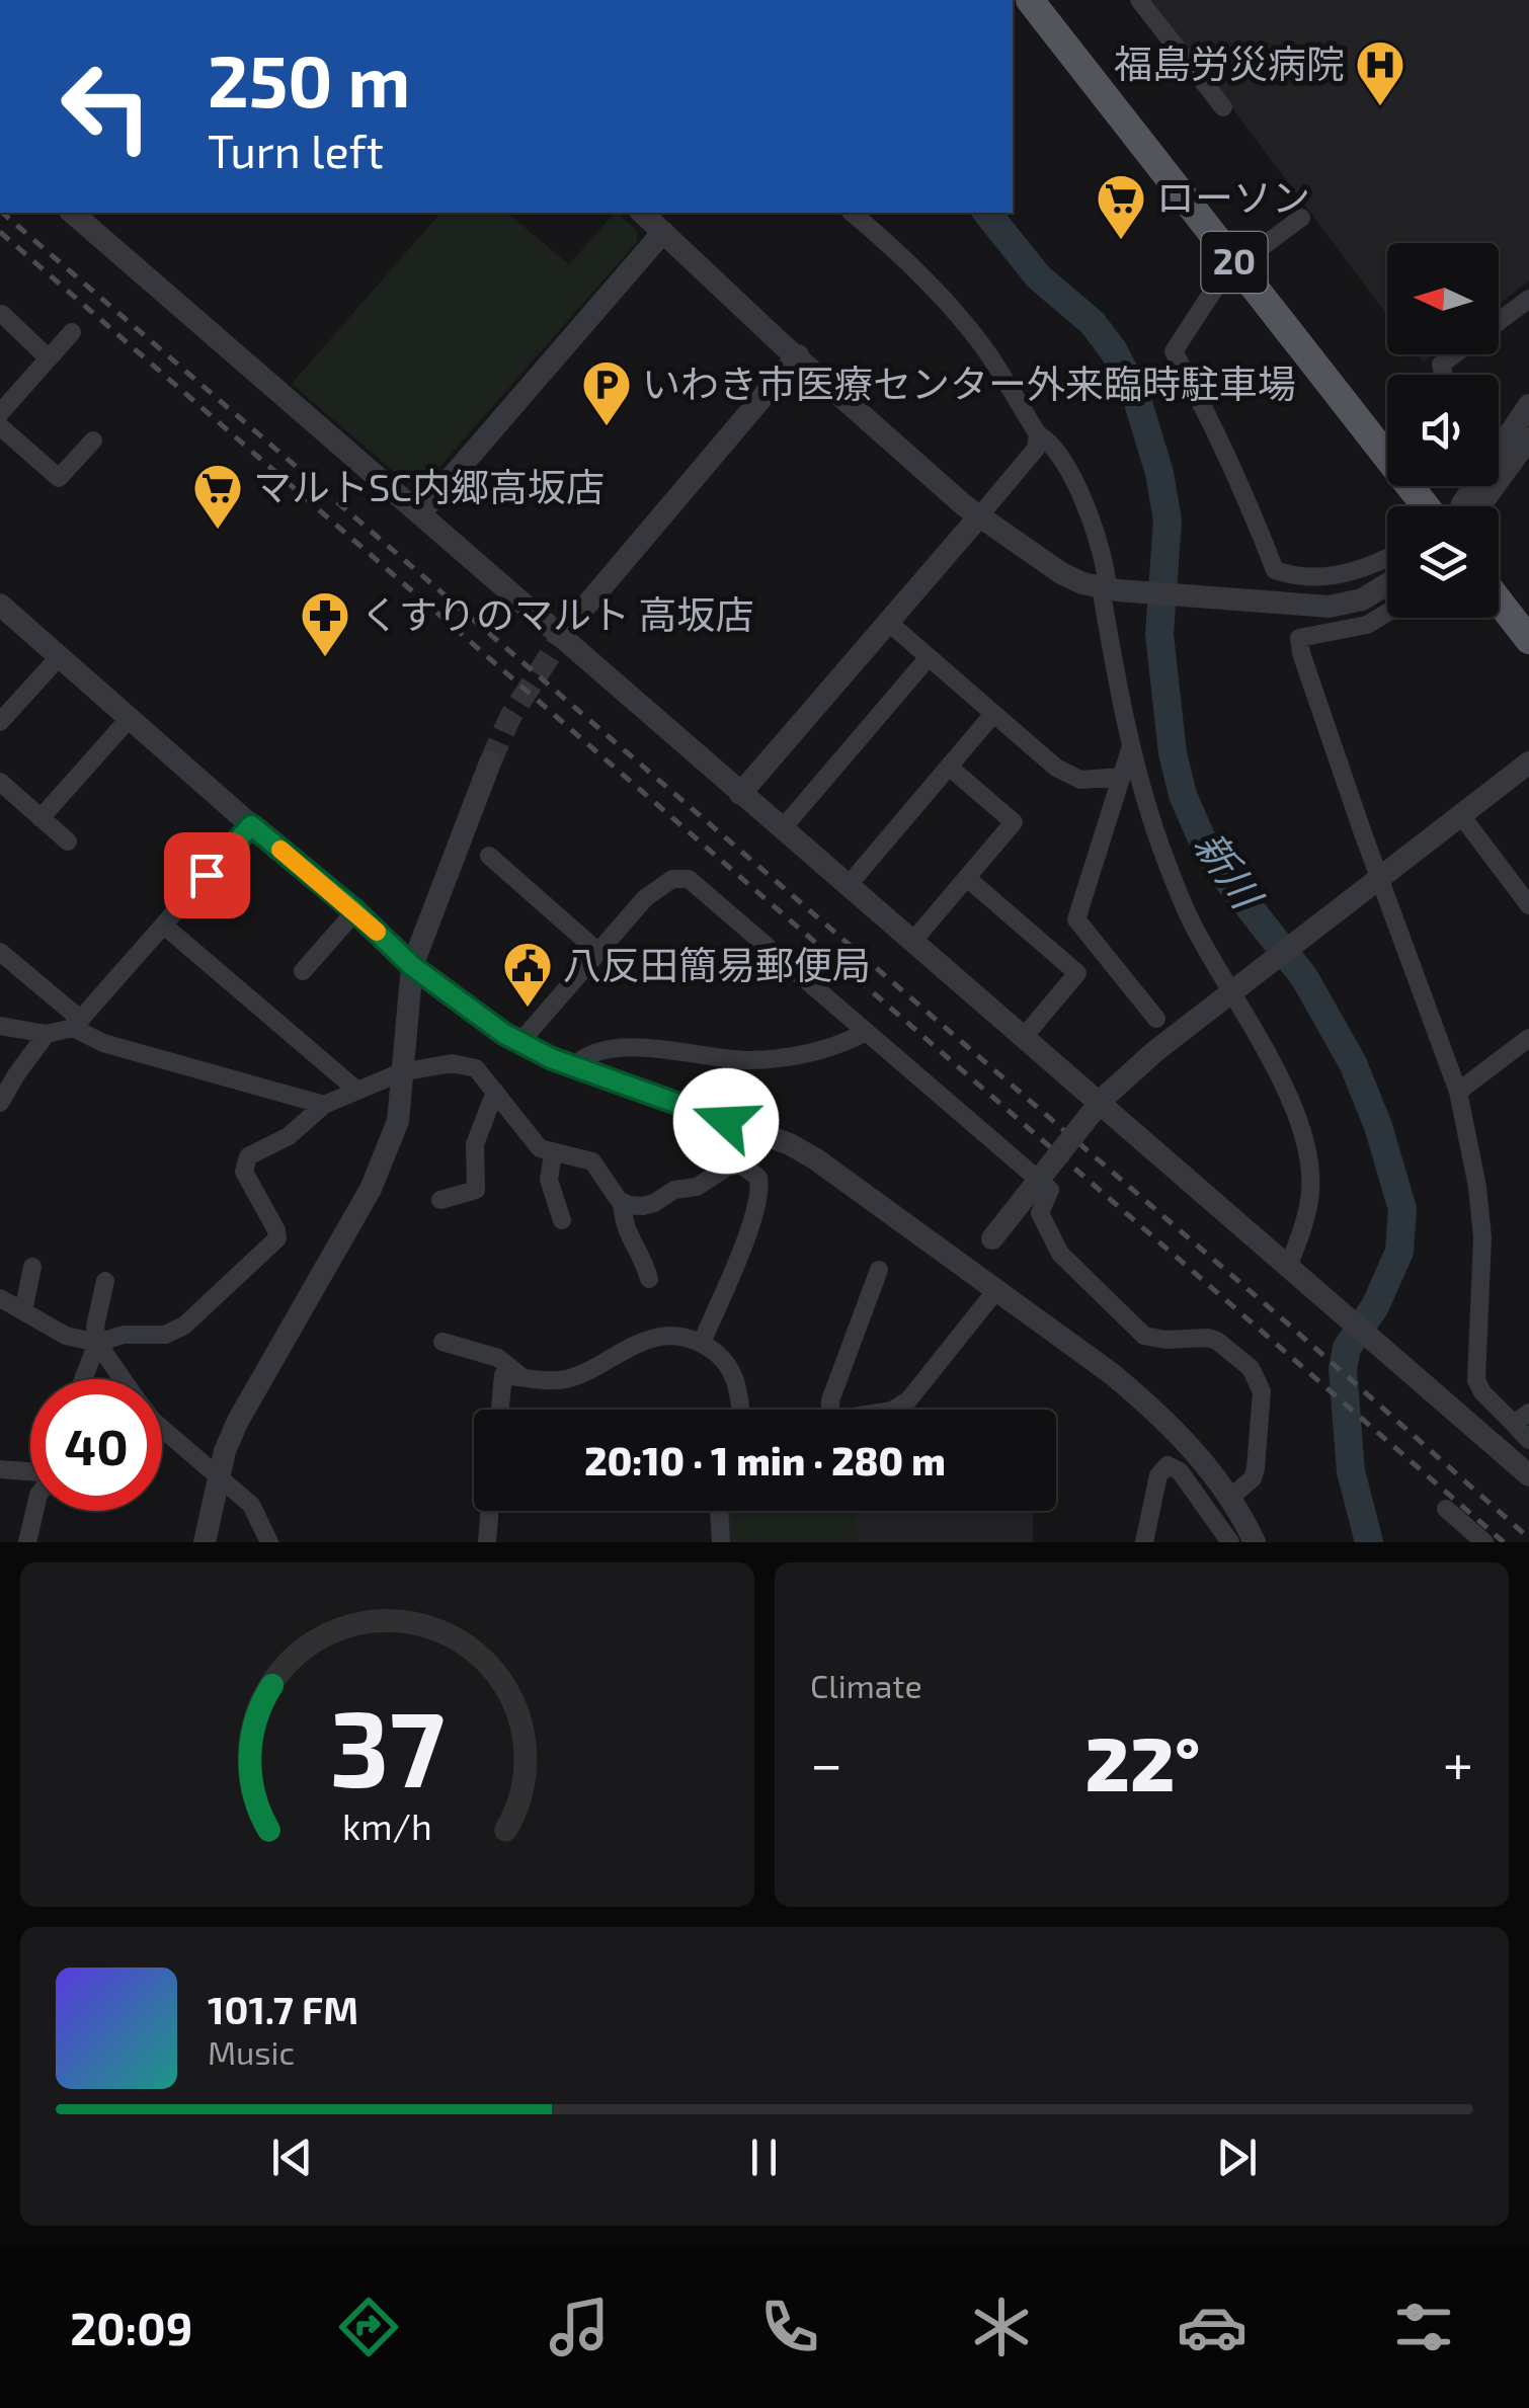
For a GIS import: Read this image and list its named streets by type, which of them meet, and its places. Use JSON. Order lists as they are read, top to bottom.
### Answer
{
  "streets": {
    "main road": ["20"]
  },
  "water": ["新川"],
  "places": {
    "hospital": ["福島労災病院"],
    "supermarket": ["ローソン", "マルトSC内郷高坂店"],
    "parking": ["いわき市医療センター外来臨時駐車場"],
    "pharmacy": ["くすりのマルト 高坂店"],
    "public building": ["八反田簡易郵便局"]
  },
  "north": "left",
  "page": {
    "turn": ["250 m", "Turn left"],
    "limit": "40",
    "trip": "20:10 · 1 min · 280 m",
    "tile": "Climate",
    "heat": ["−", "22°", "+"],
    "song": ["101.7 FM", "Music"],
    "tabs": "20:09",
    "gauge": ["37", "km/h"]
  }
}
